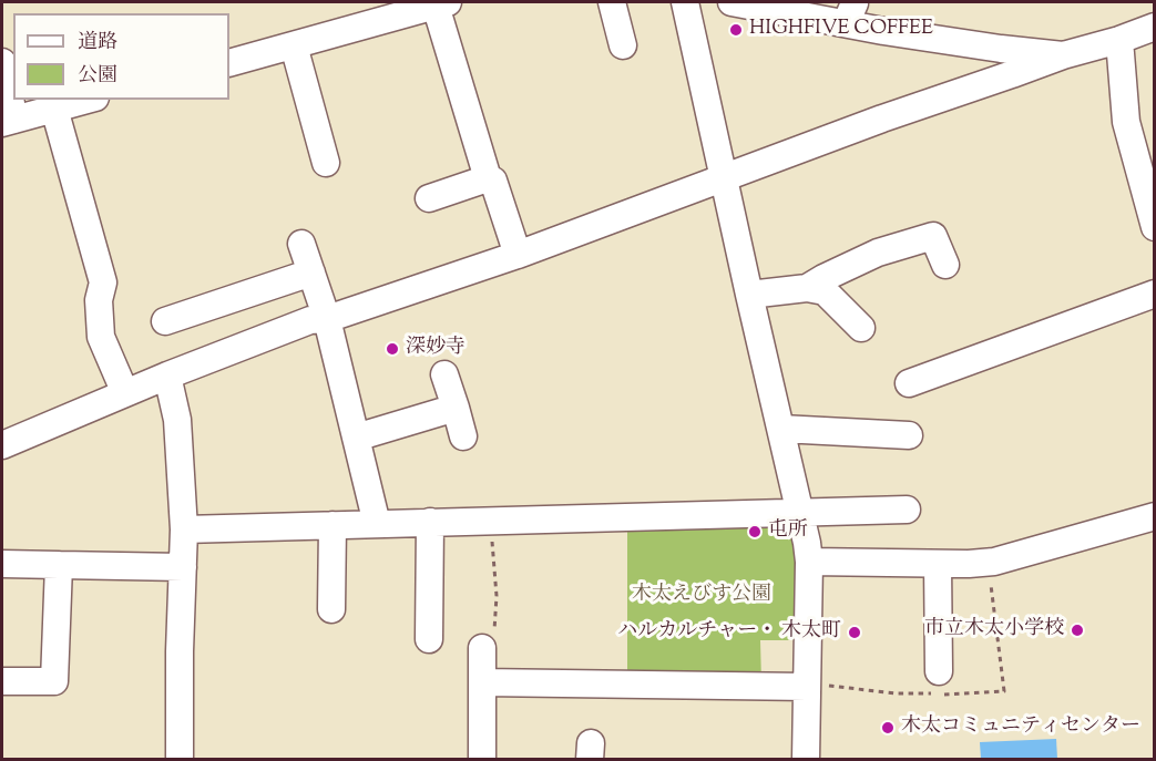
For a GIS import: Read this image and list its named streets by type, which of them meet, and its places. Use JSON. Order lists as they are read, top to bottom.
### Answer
{
  "parks": ["木太えびす公園"],
  "places": [
    "HIGHFIVE COFFEE",
    "深妙寺",
    "屯所",
    "市立木太小学校",
    "ハルカルチャー・ 木太町",
    "木太コミュニティセンター"
  ],
  "legend": ["道路", "公園"]
}
